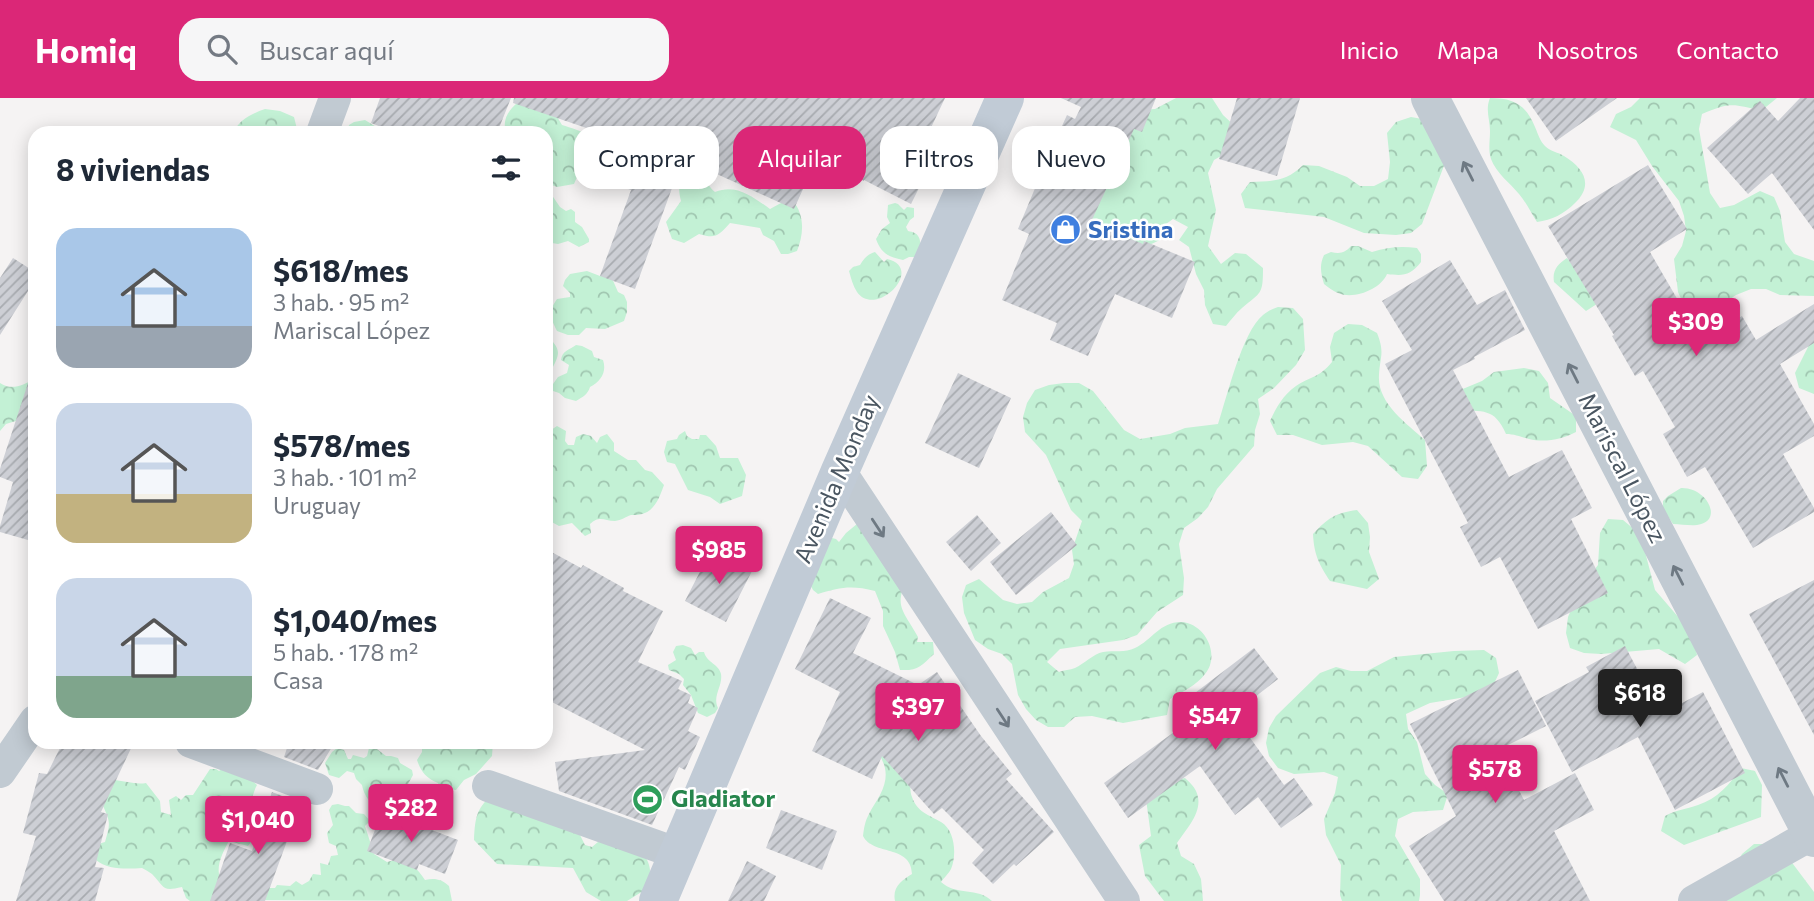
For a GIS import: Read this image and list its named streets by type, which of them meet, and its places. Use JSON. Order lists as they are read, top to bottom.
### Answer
{
  "streets": {
    "main road": ["Avenida Monday"],
    "street": ["Mariscal López"]
  },
  "one_way": ["Mariscal López"],
  "places": {
    "shop": ["Sristina"],
    "sports": ["Gladiator"]
  },
  "page": {
    "header": "Homiq",
    "search": "Buscar aquí",
    "nav": [
      "Inicio",
      "Mapa",
      "Nosotros",
      "Contacto"
    ],
    "chip": [
      "Comprar",
      "Alquilar",
      "Filtros",
      "Nuevo"
    ],
    "heading": "8 viviendas",
    "list": [
      {
        "name": "$618/mes",
        "note": "3 hab. · 95 m² · Mariscal López"
      },
      {
        "name": "$578/mes",
        "note": "3 hab. · 101 m² · Uruguay"
      },
      {
        "name": "$1,040/mes",
        "note": "5 hab. · 178 m² · Casa"
      }
    ],
    "price": [
      "$309",
      "$985",
      "$618",
      "$397",
      "$547",
      "$578",
      "$282",
      "$1,040"
    ]
  }
}
